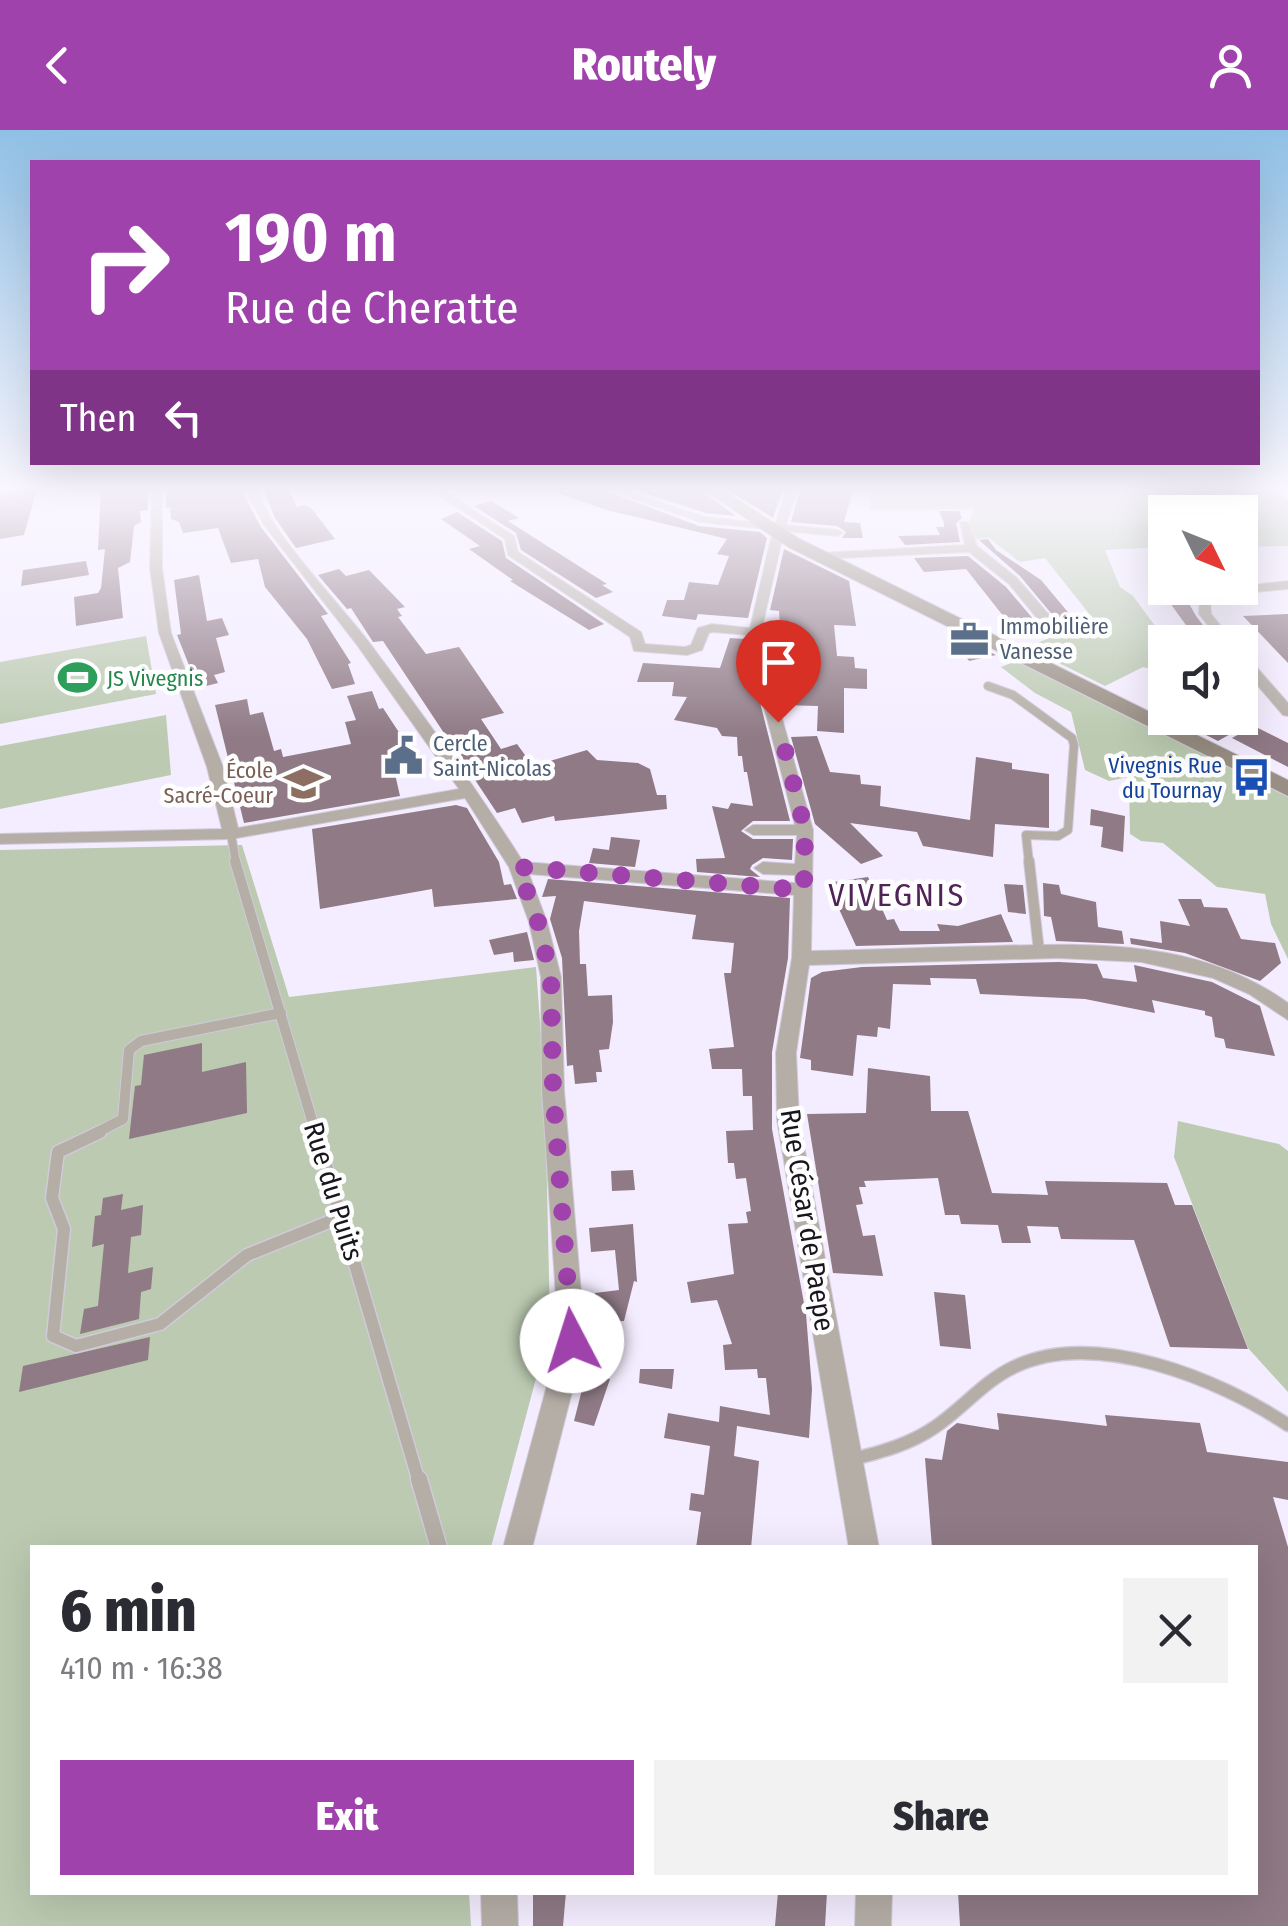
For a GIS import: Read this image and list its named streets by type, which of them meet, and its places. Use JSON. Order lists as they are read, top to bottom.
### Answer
{
  "streets": {
    "street": ["Rue César de Paepe"],
    "lane": ["Rue du Puits"]
  },
  "districts": ["VIVEGNIS"],
  "places": {
    "office": ["Immobilière Vanesse"],
    "sports": ["JS Vivegnis"],
    "public building": ["Cercle Saint-Nicolas"],
    "bus stop": ["Vivegnis Rue du Tournay"],
    "school or university": ["École Sacré-Coeur"]
  },
  "north": "bottom right",
  "page": {
    "header": "Routely",
    "turn": ["190 m", "Rue de Cheratte"],
    "then": "Then",
    "heading": ["6 min", "410 m · 16:38"],
    "buttons": ["Exit", "Share"]
  }
}
